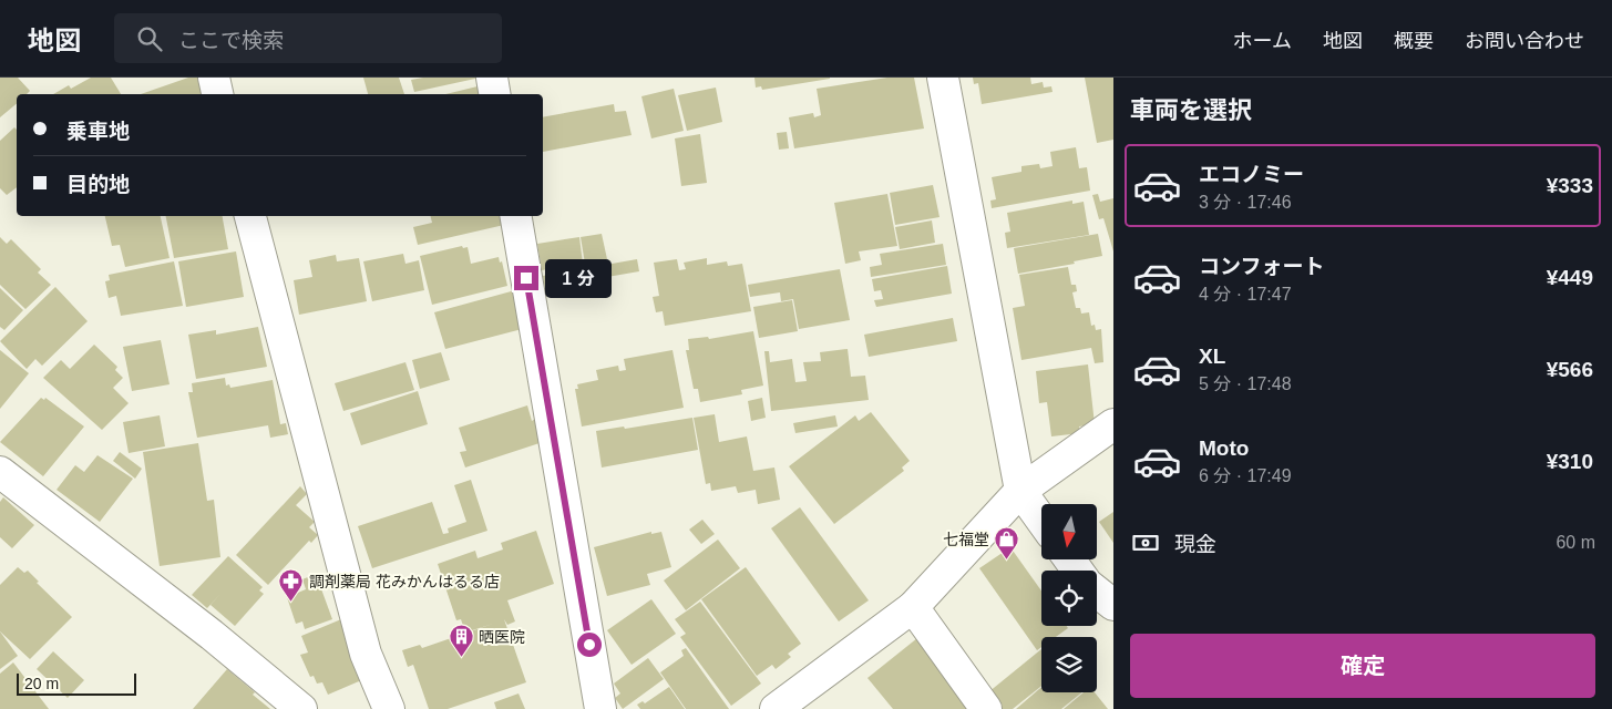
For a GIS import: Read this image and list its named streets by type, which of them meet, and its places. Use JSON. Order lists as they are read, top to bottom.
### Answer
{
  "places": {
    "shop": ["七福堂"],
    "pharmacy": ["調剤薬局 花みかんはるる店"],
    "building": ["晒医院"]
  },
  "scale_bar": "20 m",
  "north": "bottom",
  "page": {
    "header": "地図",
    "search": "ここで検索",
    "nav": [
      "ホーム",
      "地図",
      "概要",
      "お問い合わせ"
    ],
    "heading": "車両を選択",
    "banner": ["乗車地", "目的地"],
    "list": [
      {
        "name": "エコノミー",
        "note": "3 分 · 17:46",
        "value": "¥333"
      },
      {
        "name": "コンフォート",
        "note": "4 分 · 17:47",
        "value": "¥449"
      },
      {
        "name": "XL",
        "note": "5 分 · 17:48",
        "value": "¥566"
      },
      {
        "name": "Moto",
        "note": "6 分 · 17:49",
        "value": "¥310"
      }
    ],
    "bubble": "1 分",
    "pay": ["現金", "60 m"],
    "buttons": "確定",
    "scale": "20 m"
  }
}
